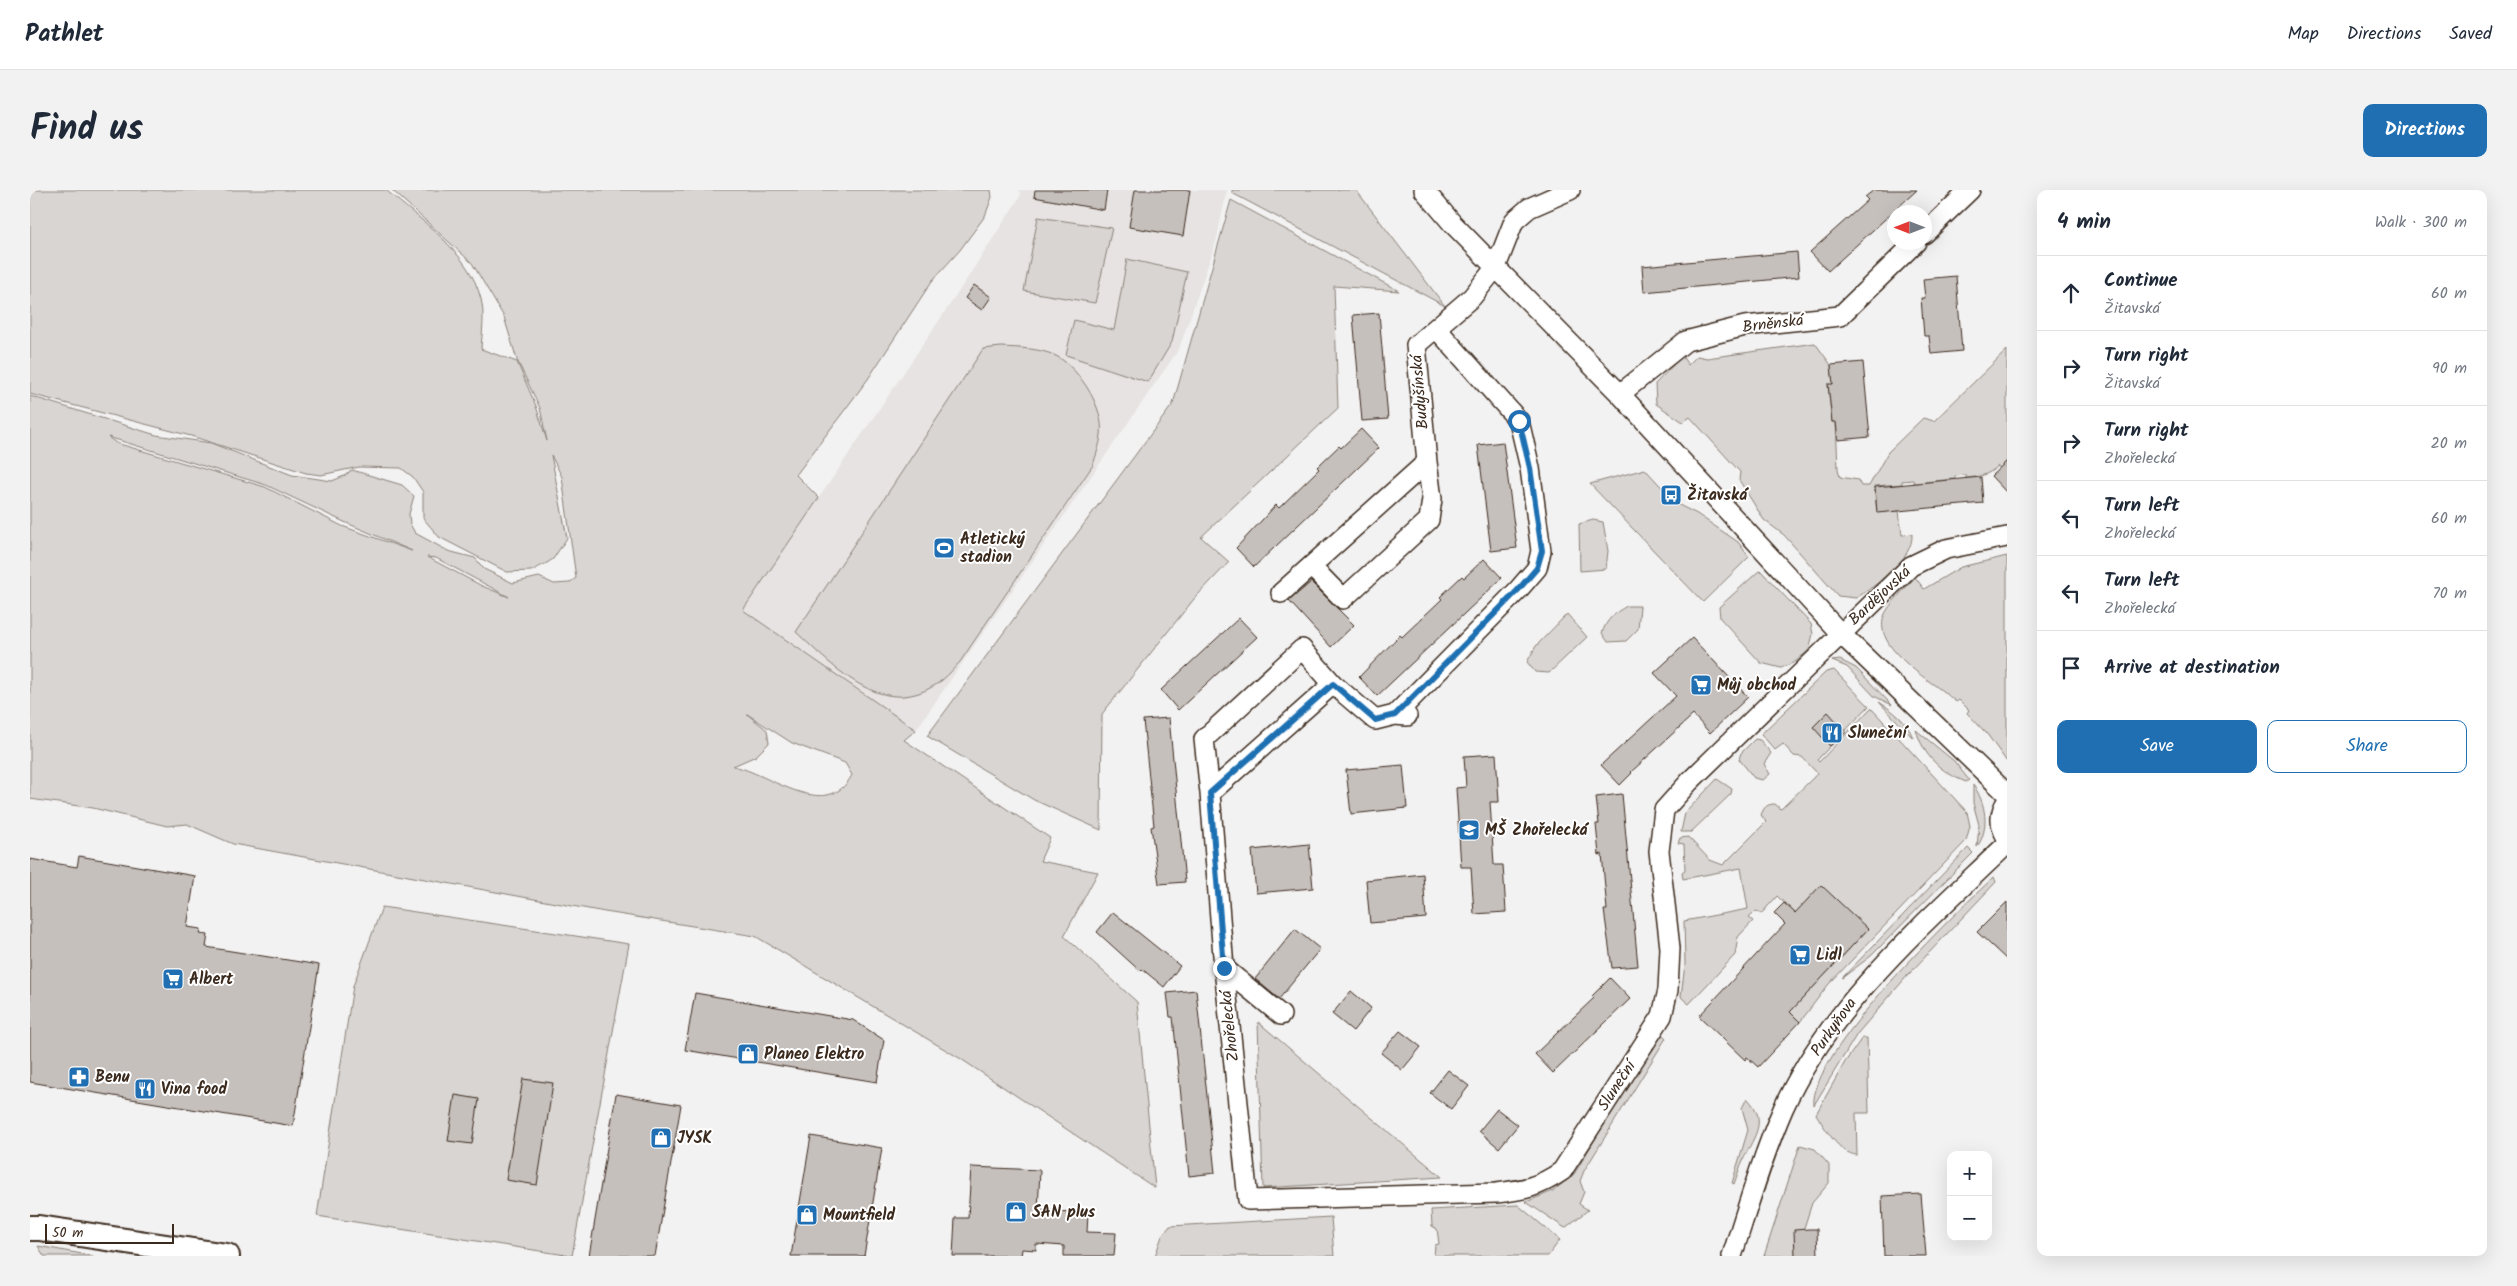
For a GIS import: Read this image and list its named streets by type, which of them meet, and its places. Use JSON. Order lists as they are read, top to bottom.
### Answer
{
  "streets": {
    "street": [
      "Brněnská",
      "Budyšínská",
      "Bardějovská",
      "Zhořelecká",
      "Purkyňova",
      "Sluneční"
    ]
  },
  "crossings": [
    ["Budyšínská", "Zhořelecká"],
    ["Bardějovská", "Sluneční"],
    ["Zhořelecká", "Sluneční"]
  ],
  "places": {
    "bus stop": ["Žitavská"],
    "sports": ["Atletický stadion"],
    "supermarket": ["Můj obchod", "Lidl", "Albert"],
    "restaurant": ["Sluneční", "Vina food"],
    "school or university": ["MŠ Zhořelecká"],
    "shop": [
      "Planeo Elektro",
      "JYSK",
      "SAN plus",
      "Mountfield"
    ],
    "pharmacy": ["Benu"]
  },
  "scale_bar": "50 m",
  "north": "left",
  "page": {
    "header": "Pathlet",
    "nav": ["Map", "Directions", "Saved"],
    "title": "Find us",
    "buttons": [
      "Directions",
      ["Save", "Share"]
    ],
    "heading": ["4 min", "Walk · 300 m"],
    "list": [
      ["Continue", "Žitavská", "60 m"],
      ["Turn right", "Žitavská", "90 m"],
      ["Turn right", "Zhořelecká", "20 m"],
      ["Turn left", "Zhořelecká", "60 m"],
      ["Turn left", "Zhořelecká", "70 m"],
      "Arrive at destination"
    ],
    "map_buttons": ["+", "−"],
    "scale": "50 m"
  }
}
